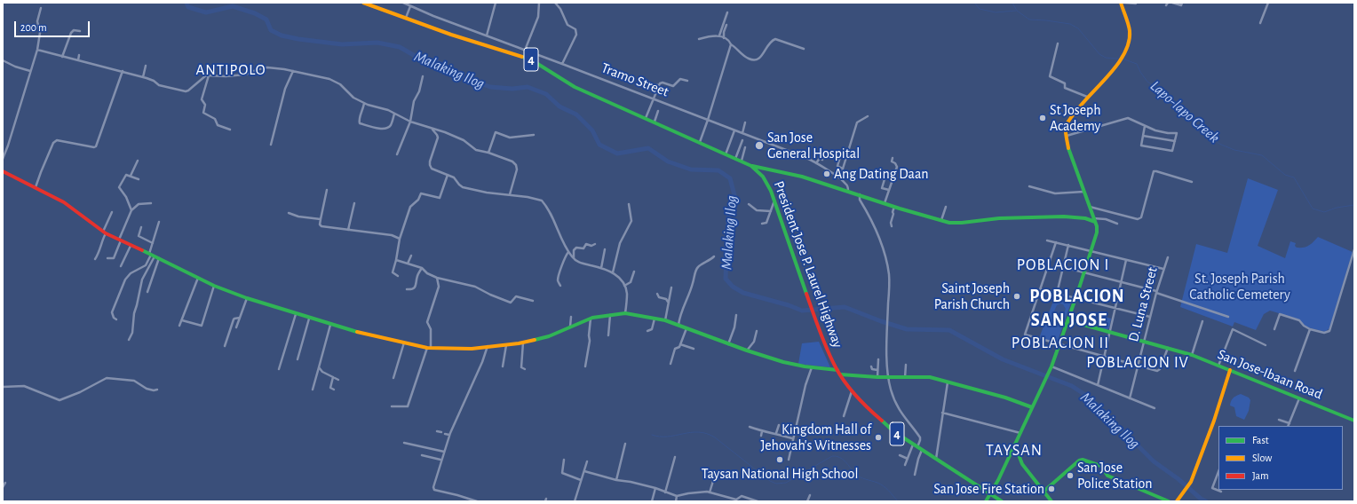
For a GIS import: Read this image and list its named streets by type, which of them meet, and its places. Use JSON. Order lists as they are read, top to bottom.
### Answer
{
  "streets": {
    "main road": ["4", "President Jose P. Laurel Highway", "San Jose-Ibaan Road"],
    "street": ["Tramo Street", "D. Luna Street"]
  },
  "crossings": [
    ["D. Luna Street", "San Jose-Ibaan Road"]
  ],
  "districts": [
    "ANTIPOLO",
    "POBLACION I",
    "POBLACION",
    "SAN JOSE",
    "POBLACION II",
    "POBLACION IV",
    "TAYSAN"
  ],
  "water": ["Malaking Ilog", "Lapo-lapo Creek"],
  "parks": ["St. Joseph Parish Catholic Cemetery"],
  "places": [
    "St Joseph Academy",
    "San Jose General Hospital",
    "Ang Dating Daan",
    "Saint Joseph Parish Church",
    "Kingdom Hall of Jehovah's Witnesses",
    "Taysan National High School",
    "San Jose Police Station",
    "San Jose Fire Station"
  ],
  "legend": ["Fast", "Slow", "Jam"],
  "scale_bar": "200 m"
}
